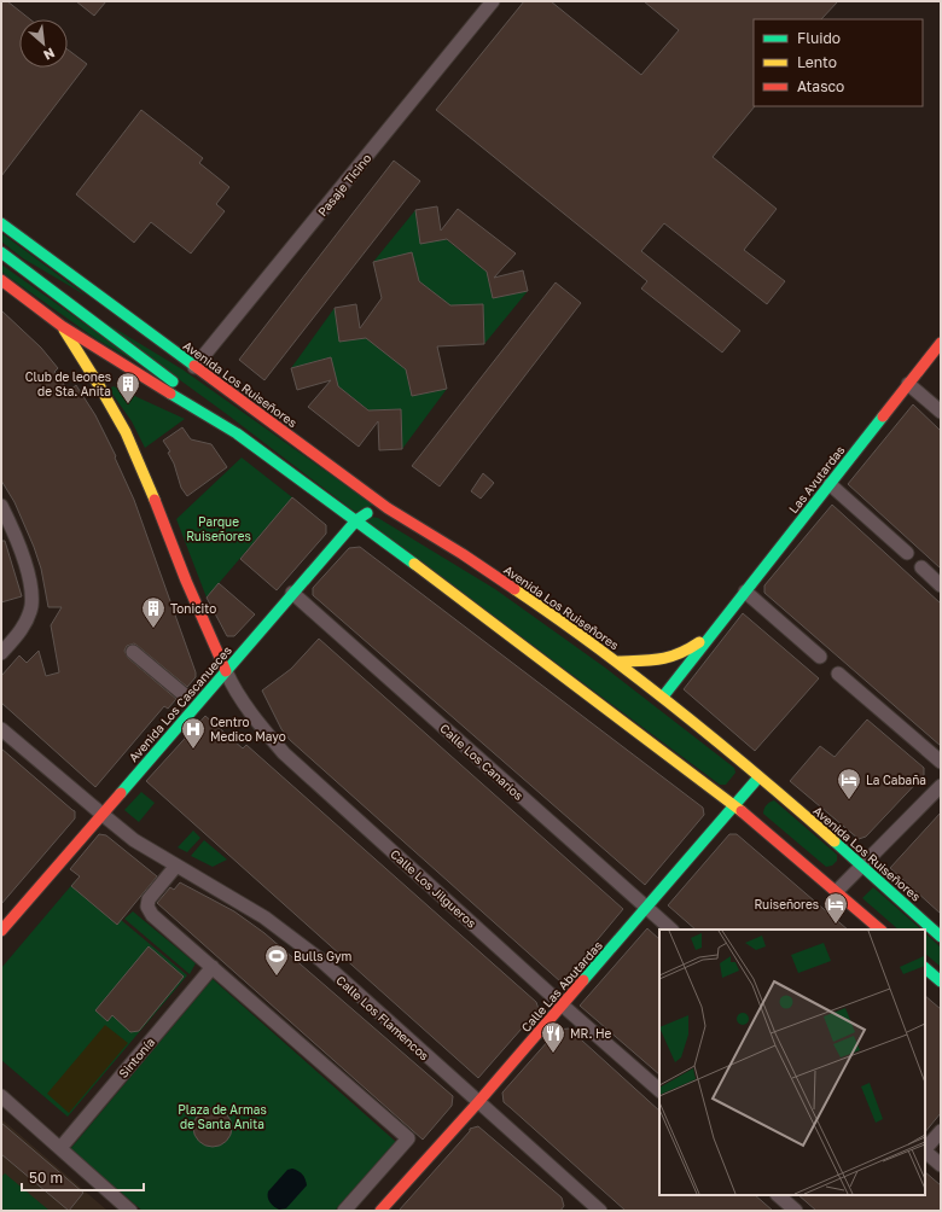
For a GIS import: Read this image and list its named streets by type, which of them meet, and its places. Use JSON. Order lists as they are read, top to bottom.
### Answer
{
  "streets": {
    "main road": [
      "Avenida Los Ruiseñores",
      "Las Avutardas",
      "Avenida Los Cascanueces",
      "Calle Las Abutardas"
    ],
    "street": [
      "Pasaje Ticino",
      "Calle Los Canarios",
      "Calle Los Jilgueros",
      "Calle Los Flamencos",
      "Sintonía"
    ]
  },
  "crossings": [
    ["Pasaje Ticino", "Avenida Los Ruiseñores"],
    ["Avenida Los Ruiseñores", "Las Avutardas"],
    ["Avenida Los Ruiseñores", "Avenida Los Cascanueces"],
    ["Avenida Los Ruiseñores", "Calle Las Abutardas"],
    ["Avenida Los Cascanueces", "Calle Los Canarios"],
    ["Avenida Los Cascanueces", "Calle Los Jilgueros"],
    ["Avenida Los Cascanueces", "Calle Los Flamencos"],
    ["Calle Los Canarios", "Calle Las Abutardas"],
    ["Calle Los Jilgueros", "Calle Las Abutardas"],
    ["Calle Las Abutardas", "Calle Los Flamencos"]
  ],
  "parks": ["Parque Ruiseñores", "Plaza de Armas de Santa Anita"],
  "places": {
    "building": ["Club de leones de Sta. Anita", "Tonicito"],
    "hospital": ["Centro Medico Mayo"],
    "hotel": ["La Cabaña", "Ruiseñores"],
    "sports": ["Bulls Gym"],
    "restaurant": ["MR. He"]
  },
  "legend": ["Fluido", "Lento", "Atasco"],
  "scale_bar": "50 m",
  "north": "bottom right"
}
